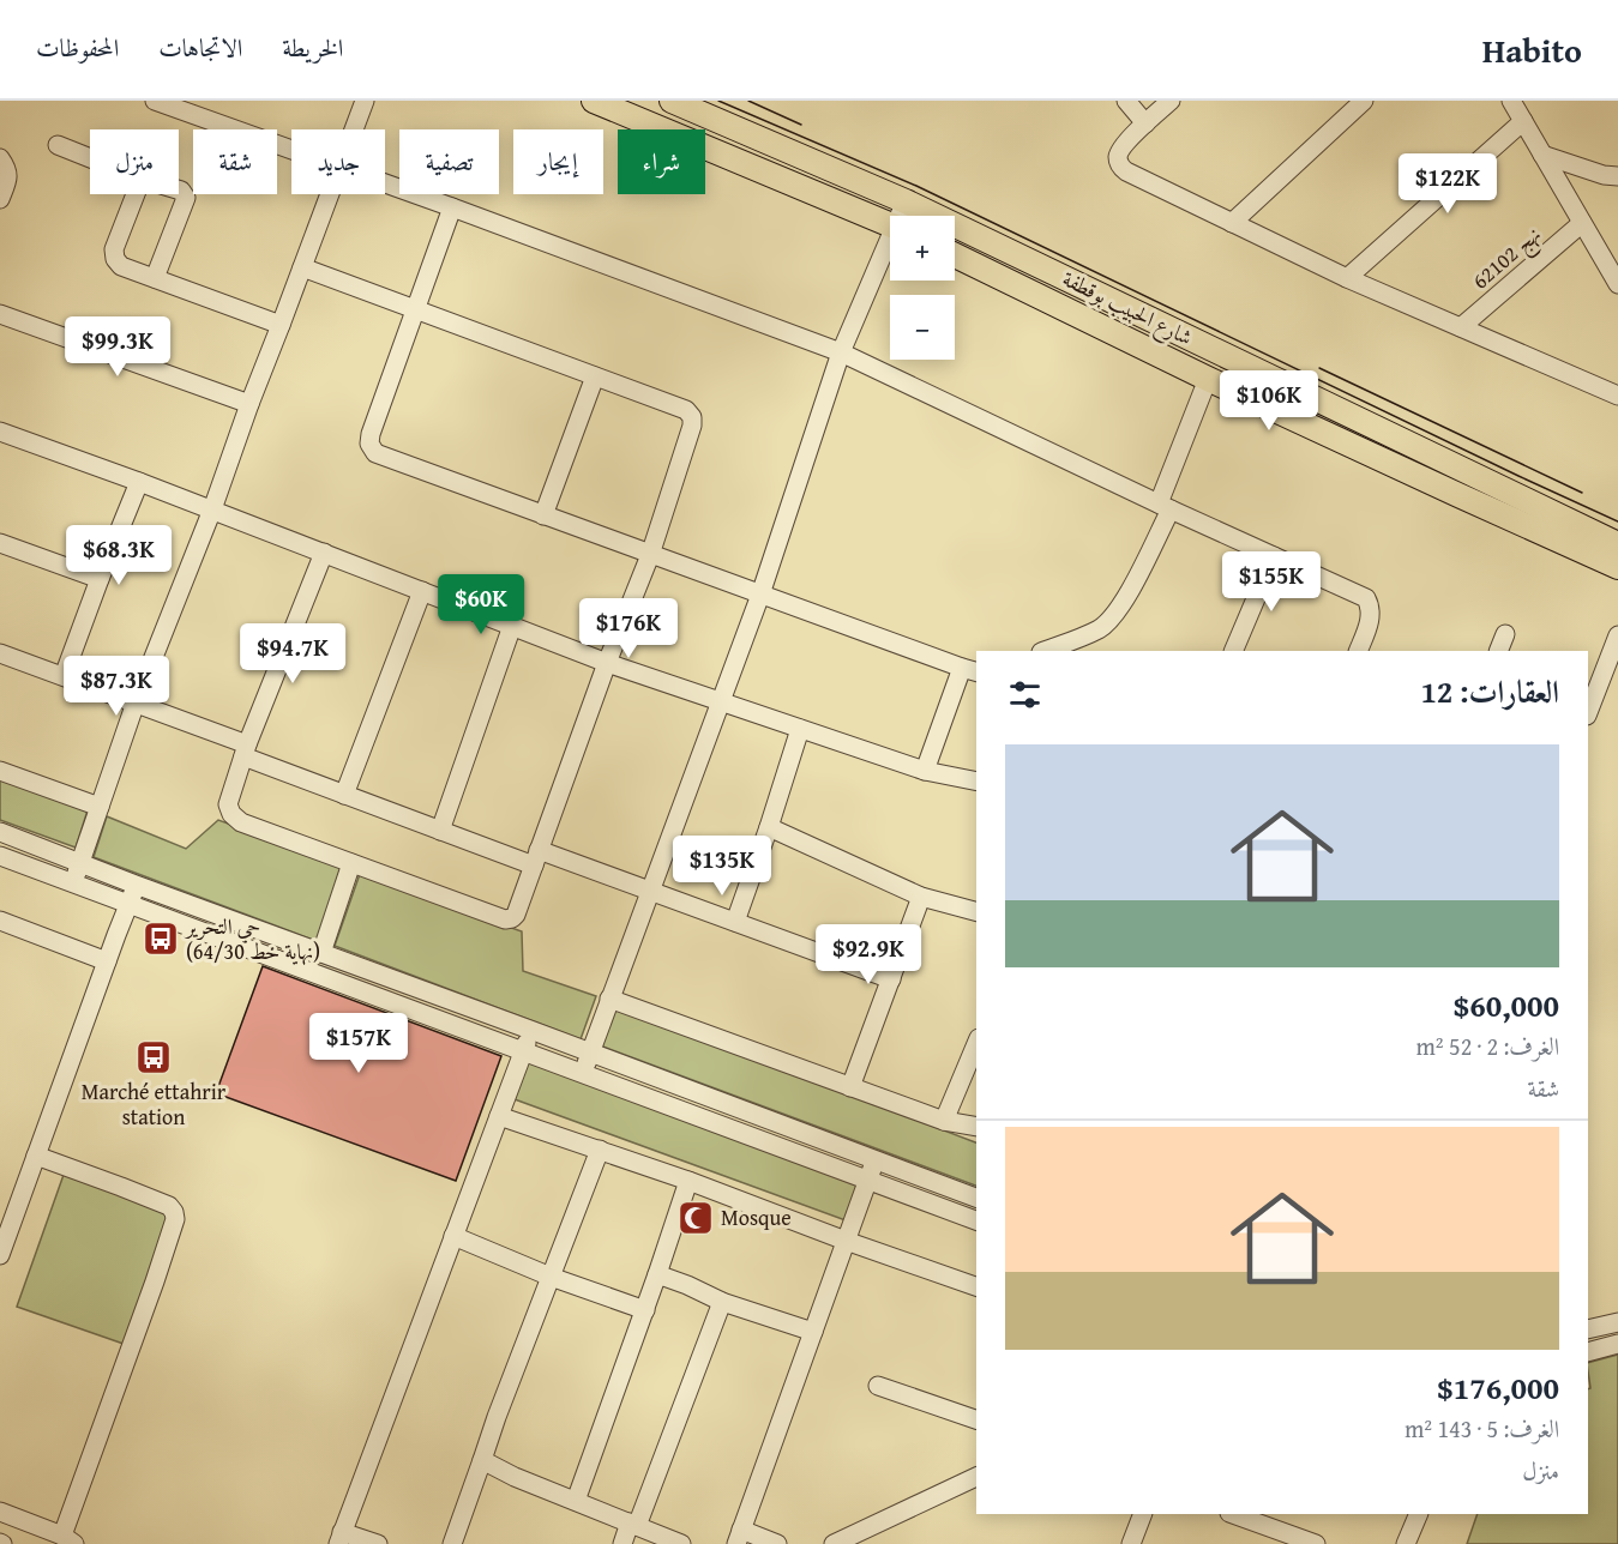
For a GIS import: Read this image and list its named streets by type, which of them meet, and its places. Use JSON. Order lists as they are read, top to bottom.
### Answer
{
  "streets": {
    "main road": ["شارع الحبيب بوقطفة"],
    "street": ["نهج 62102"]
  },
  "places": {
    "bus stop": ["حي التحرير (نهاية خط 64/30)", "Marché ettahrir station"],
    "mosque": ["Mosque"]
  },
  "page": {
    "header": "Habito",
    "nav": ["الخريطة", "الاتجاهات", "المحفوظات"],
    "chip": [
      "شراء",
      "إيجار",
      "تصفية",
      "جديد",
      "شقة",
      "منزل"
    ],
    "price": [
      "$122K",
      "$99.3K",
      "$106K",
      "$68.3K",
      "$155K",
      "$60K",
      "$176K",
      "$94.7K",
      "$87.3K",
      "$135K",
      "$92.9K",
      "$157K"
    ],
    "map_buttons": ["+", "−"],
    "heading": "العقارات: 12",
    "list": [
      {
        "name": "$60,000",
        "note": "الغرف: 2 · 52 m² · شقة"
      },
      {
        "name": "$176,000",
        "note": "الغرف: 5 · 143 m² · منزل"
      }
    ]
  }
}
